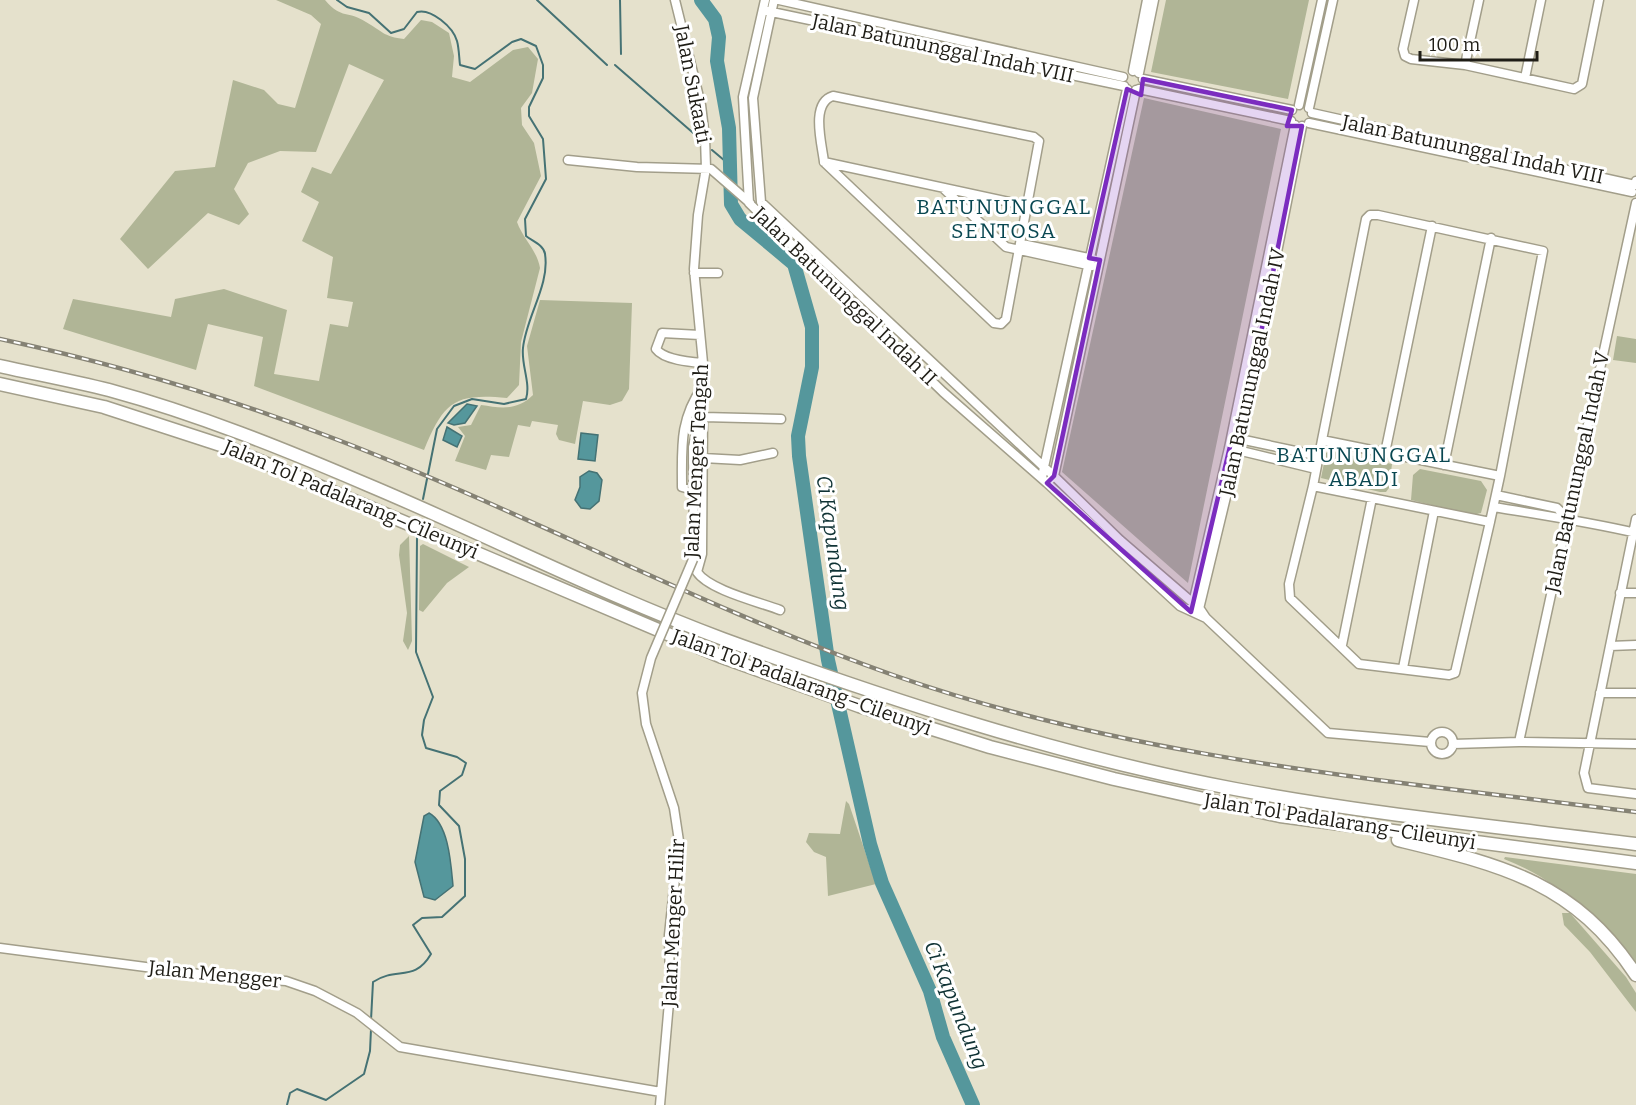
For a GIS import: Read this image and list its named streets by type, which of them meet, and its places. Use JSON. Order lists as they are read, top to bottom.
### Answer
{
  "streets": {
    "highway": ["Jalan Tol Padalarang–Cileunyi"],
    "street": [
      "Jalan Batununggal Indah VIII",
      "Jalan Sukaati",
      "Jalan Batununggal Indah II",
      "Jalan Batununggal Indah IV",
      "Jalan Menger Tengah",
      "Jalan Batununggal Indah V",
      "Jalan Menger Hilir",
      "Jalan Mengger"
    ]
  },
  "crossings": [
    ["Jalan Batununggal Indah VIII", "Jalan Batununggal Indah II"],
    ["Jalan Batununggal Indah VIII", "Jalan Batununggal Indah IV"],
    ["Jalan Sukaati", "Jalan Menger Tengah"],
    ["Jalan Batununggal Indah II", "Jalan Batununggal Indah IV"],
    ["Jalan Menger Tengah", "Jalan Menger Hilir"],
    ["Jalan Menger Hilir", "Jalan Mengger"]
  ],
  "districts": ["BATUNUNGGAL SENTOSA", "BATUNUNGGAL ABADI"],
  "water": ["Ci Kapundung"],
  "scale_bar": "100 m"
}
